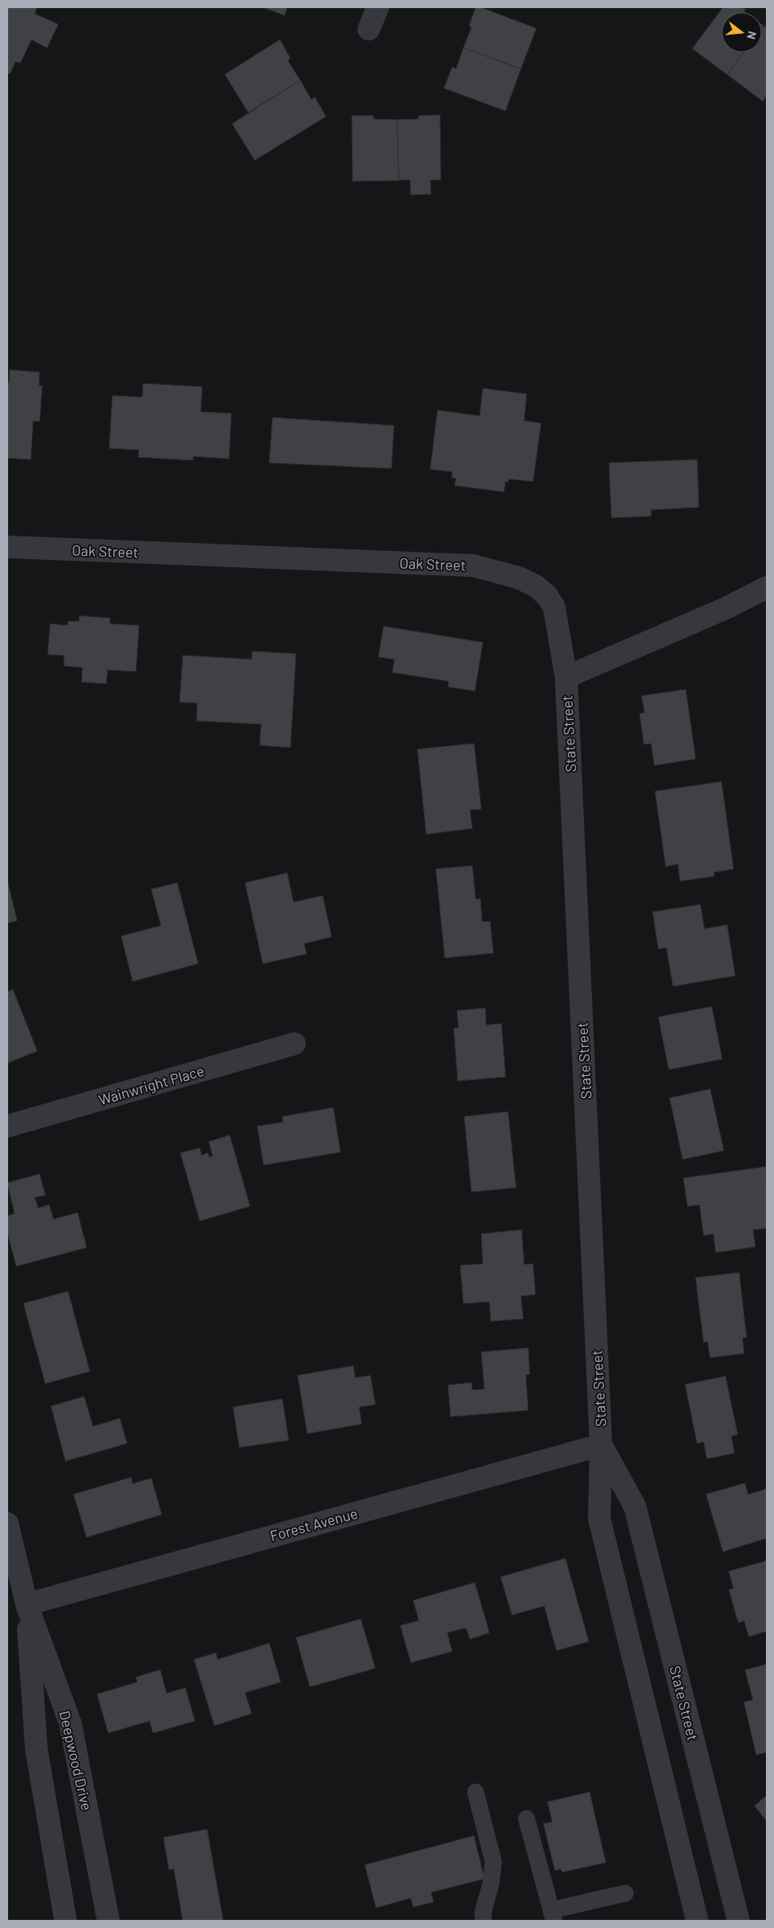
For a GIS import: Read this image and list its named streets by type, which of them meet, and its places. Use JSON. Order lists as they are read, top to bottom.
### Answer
{
  "streets": {
    "street": [
      "Oak Street",
      "State Street",
      "Wainwright Place",
      "Forest Avenue",
      "Deepwood Drive"
    ]
  },
  "crossings": [
    ["Oak Street", "State Street"],
    ["State Street", "Forest Avenue"],
    ["Forest Avenue", "Deepwood Drive"]
  ],
  "north": "right"
}
